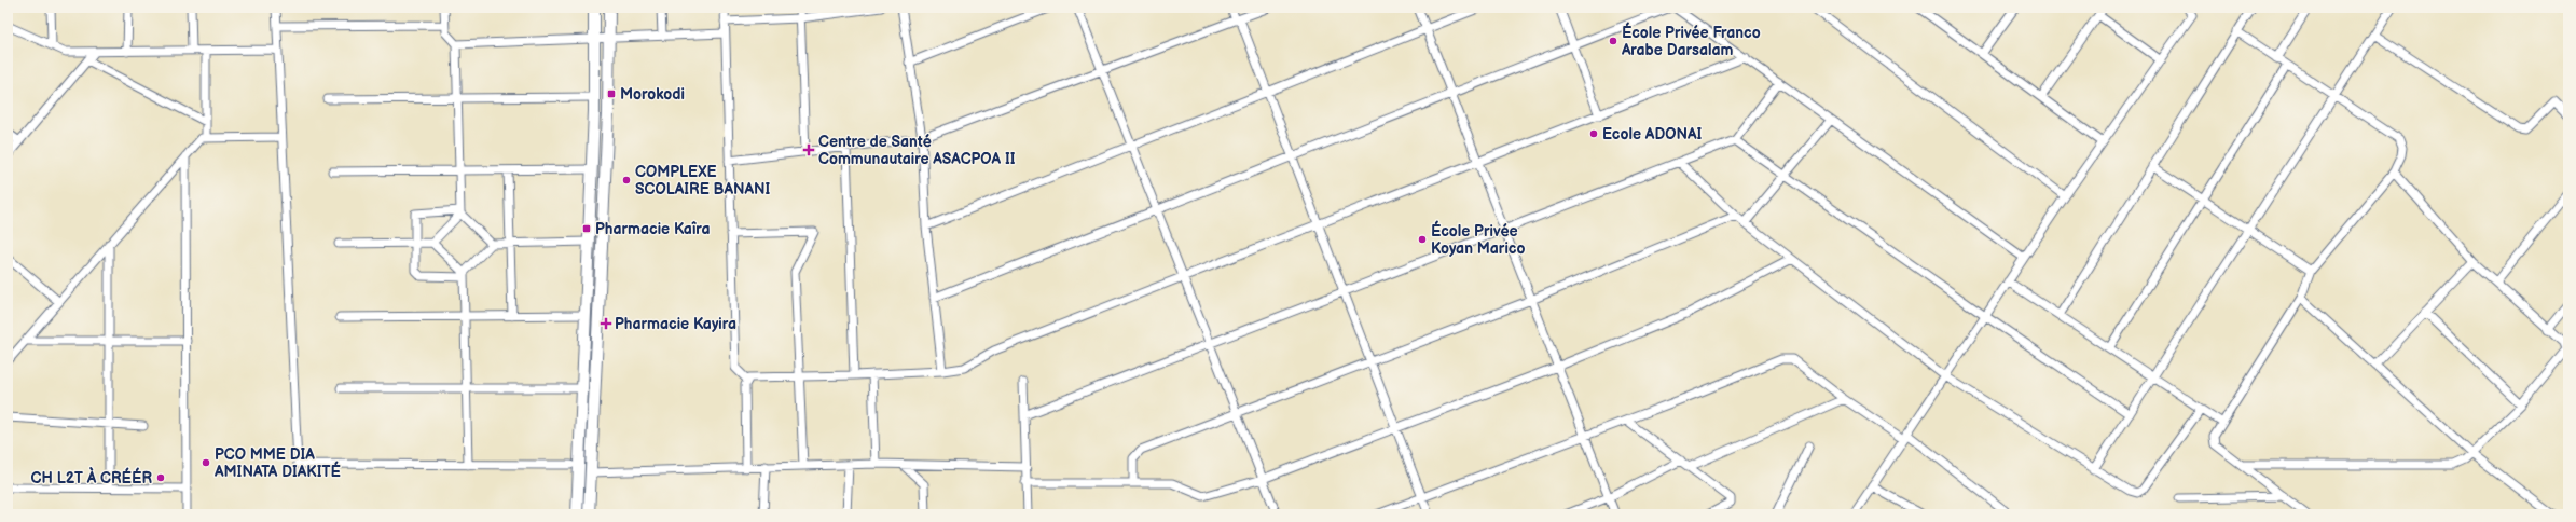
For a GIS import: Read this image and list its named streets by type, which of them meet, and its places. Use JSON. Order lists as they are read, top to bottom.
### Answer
{
  "places": {
    "other": [
      "École Privée Franco Arabe Darsalam",
      "Ecole ADONAI",
      "COMPLEXE SCOLAIRE BANANI",
      "École Privée Koyan Marico",
      "PCO MME DIA AMINATA DIAKITÉ",
      "CH L2T À CRÉÉR"
    ],
    "transit": ["Morokodi", "Pharmacie Kaîra"],
    "health": ["Centre de Santé Communautaire ASACPOA II", "Pharmacie Kayira"]
  }
}
